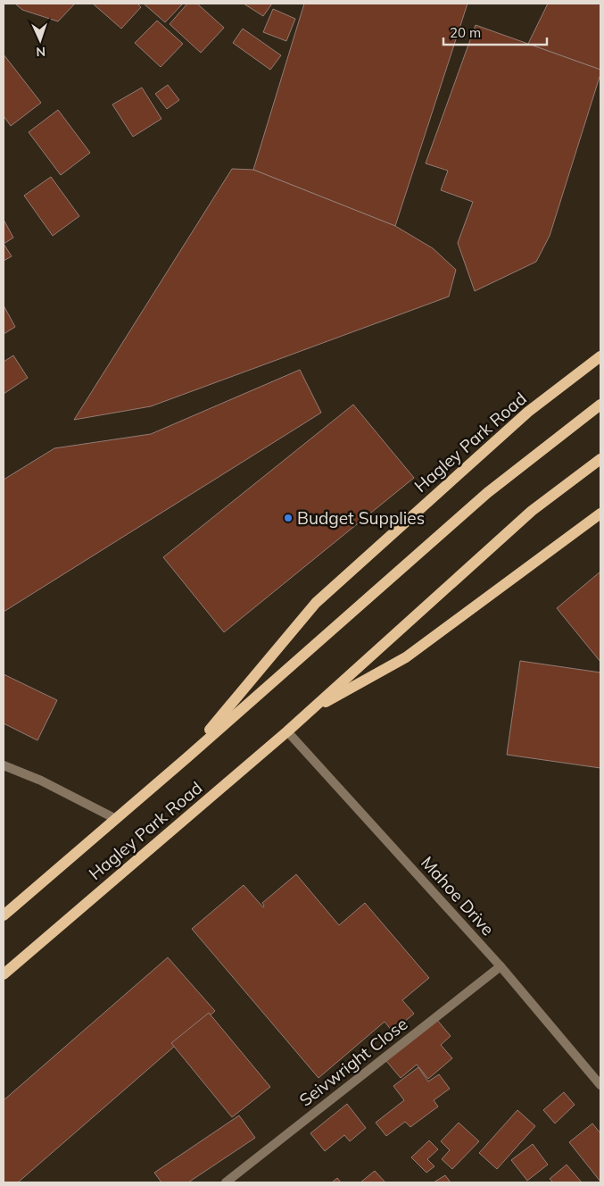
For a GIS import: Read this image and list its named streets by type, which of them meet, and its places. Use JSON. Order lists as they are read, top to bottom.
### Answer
{
  "streets": {
    "main road": ["Hagley Park Road"],
    "street": ["Mahoe Drive", "Seivwright Close"]
  },
  "crossings": [
    ["Hagley Park Road", "Mahoe Drive"],
    ["Mahoe Drive", "Seivwright Close"]
  ],
  "places": ["Budget Supplies"],
  "scale_bar": "20 m",
  "north": "bottom"
}
